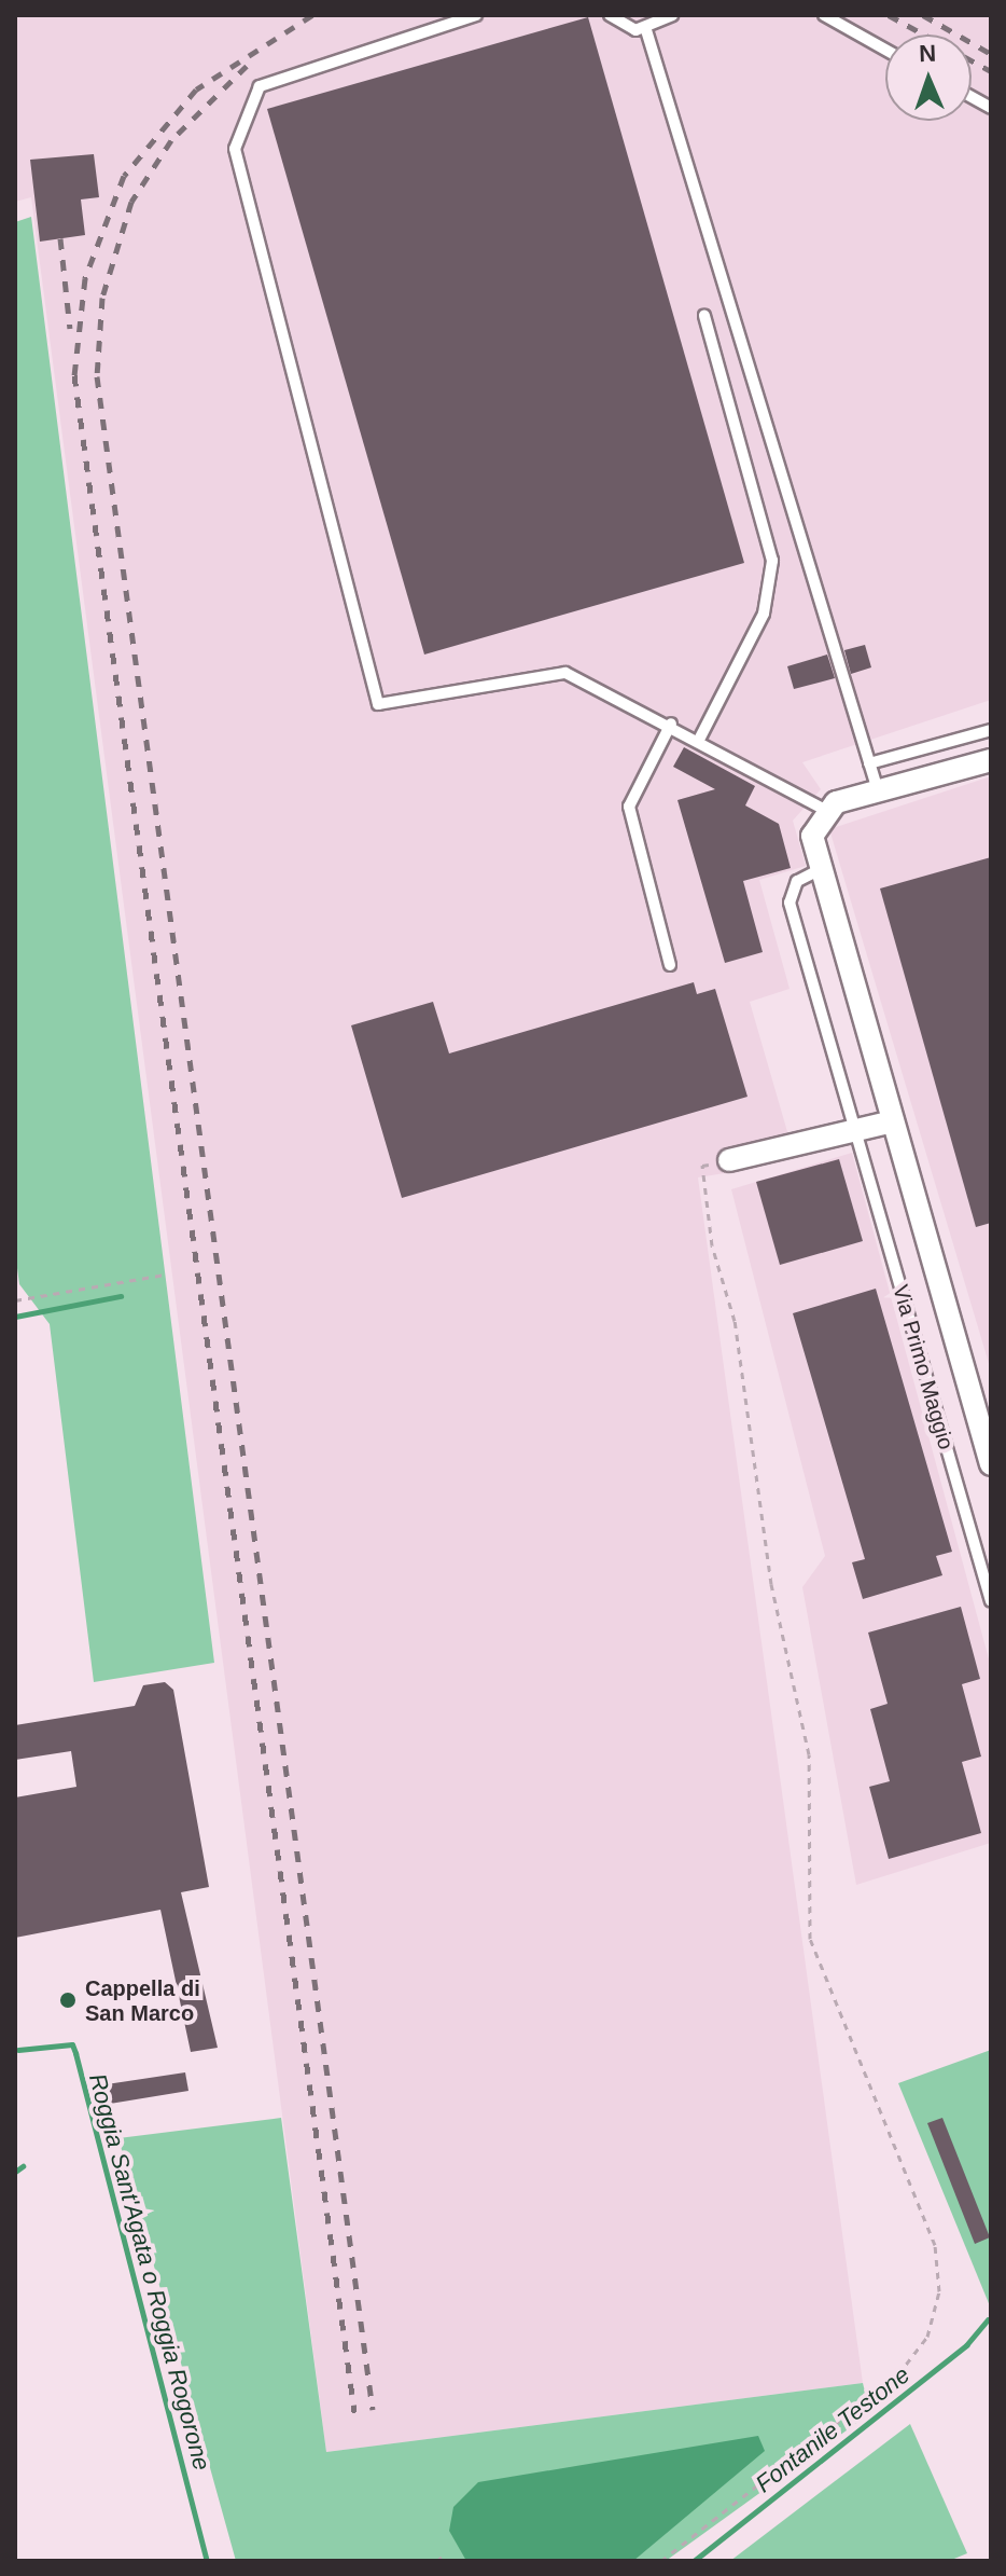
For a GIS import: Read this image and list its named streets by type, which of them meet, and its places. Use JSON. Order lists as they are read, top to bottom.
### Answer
{
  "streets": {
    "street": ["Via Primo Maggio"]
  },
  "water": ["Roggia Sant'Agata o Roggia Rogorone", "Fontanile Testone"],
  "places": ["Cappella di San Marco"],
  "north": "top"
}
